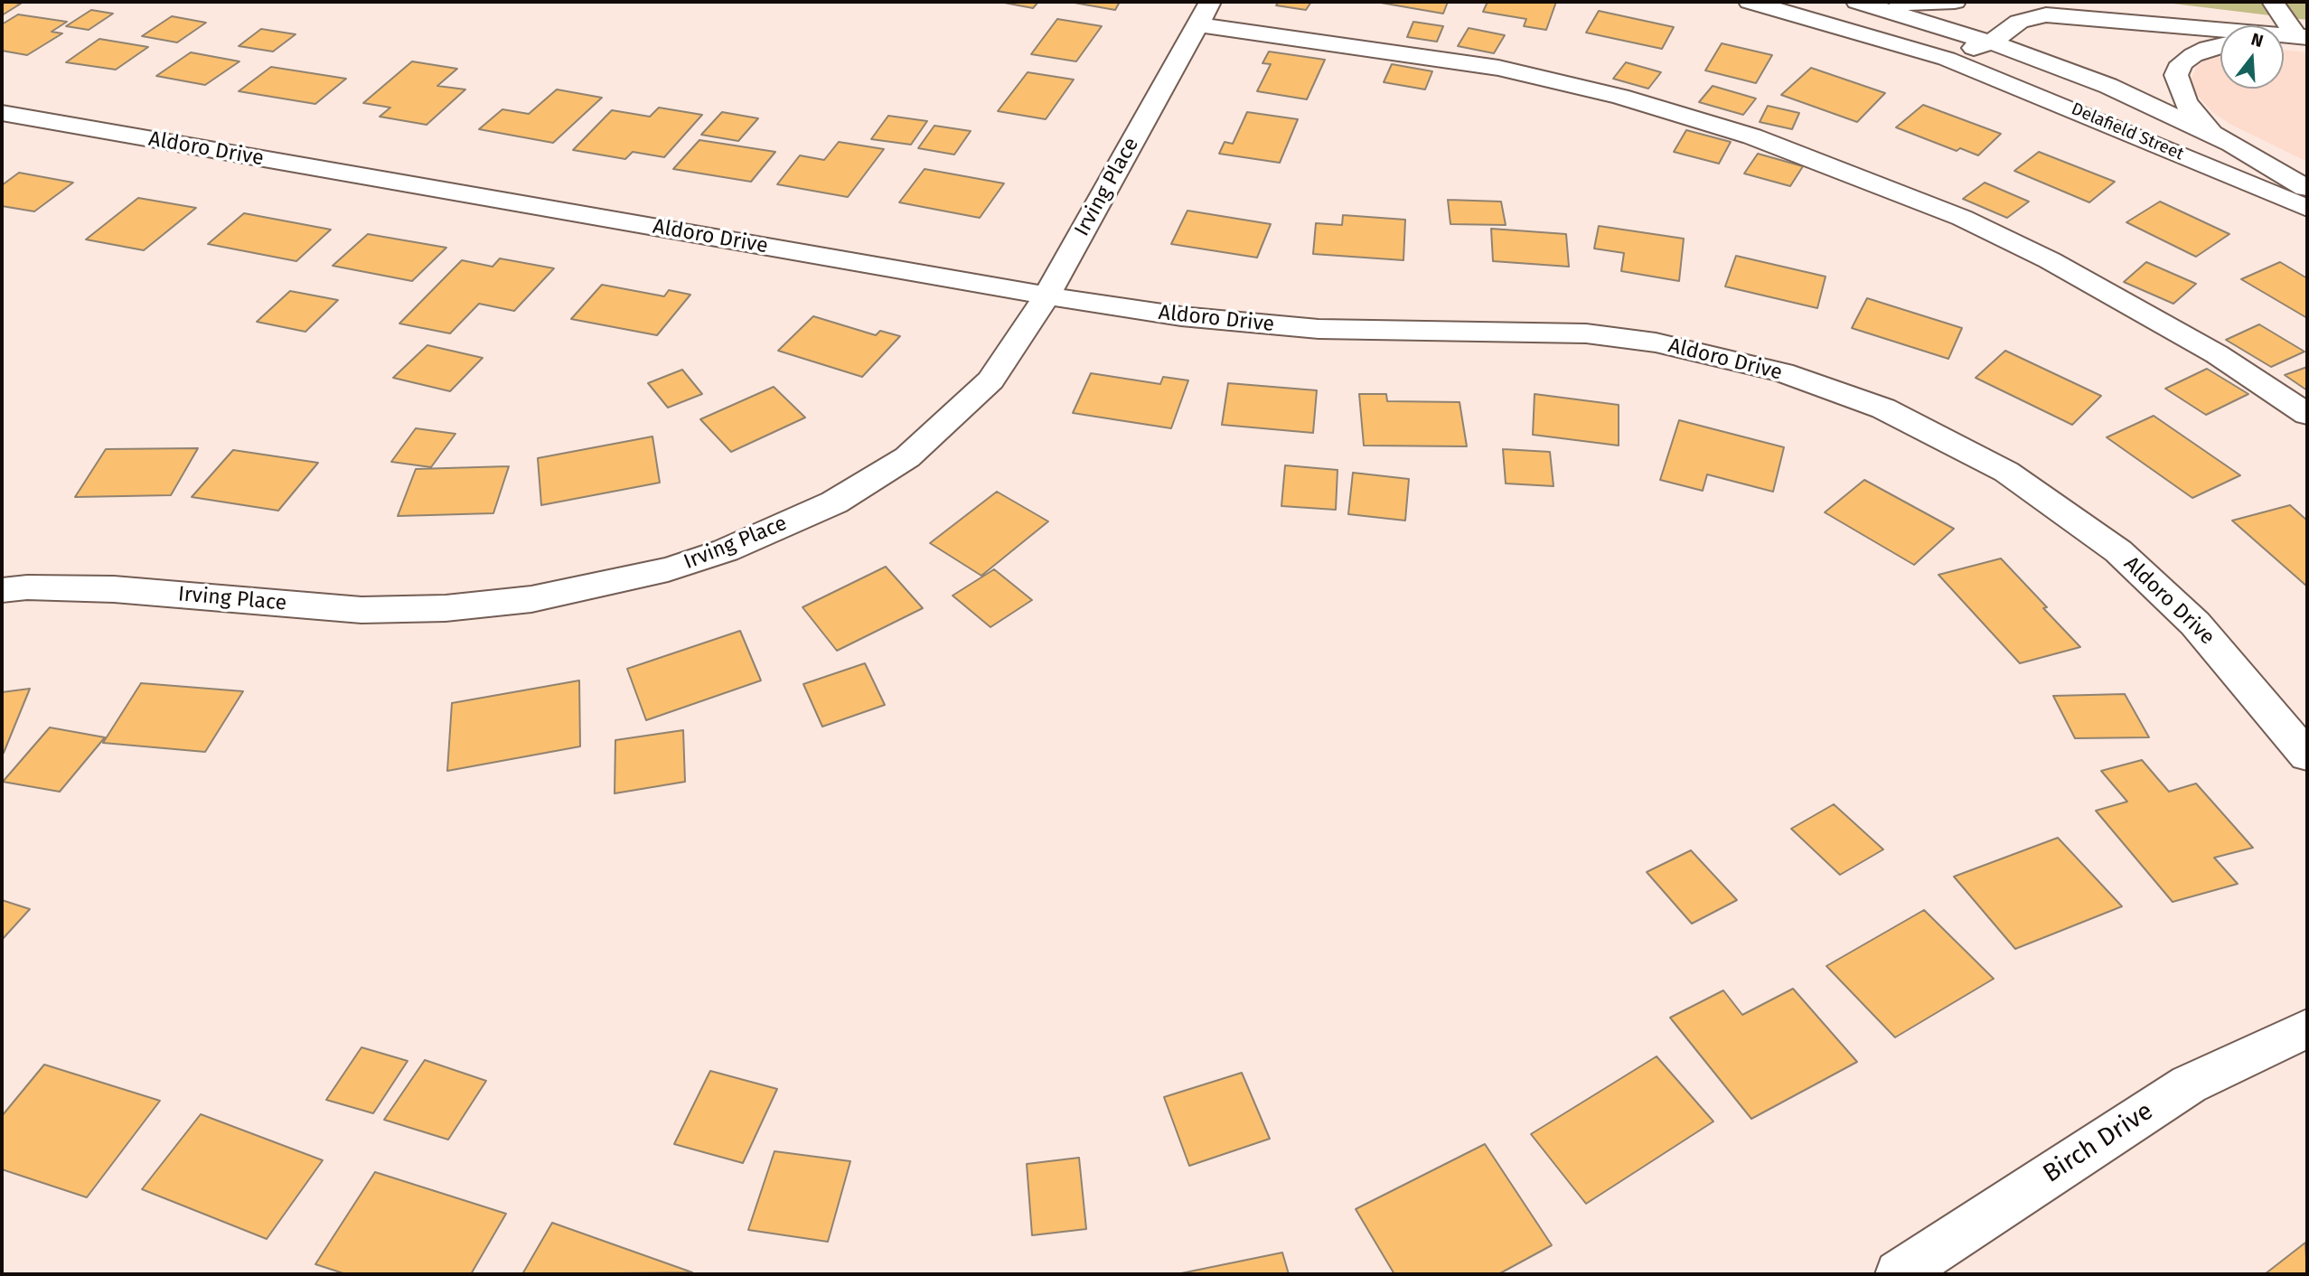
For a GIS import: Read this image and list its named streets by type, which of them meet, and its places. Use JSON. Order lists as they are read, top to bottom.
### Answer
{
  "streets": {
    "street": [
      "Delafield Street",
      "Aldoro Drive",
      "Irving Place",
      "Birch Drive"
    ]
  },
  "crossings": [
    ["Aldoro Drive", "Irving Place"]
  ],
  "north": "top"
}
